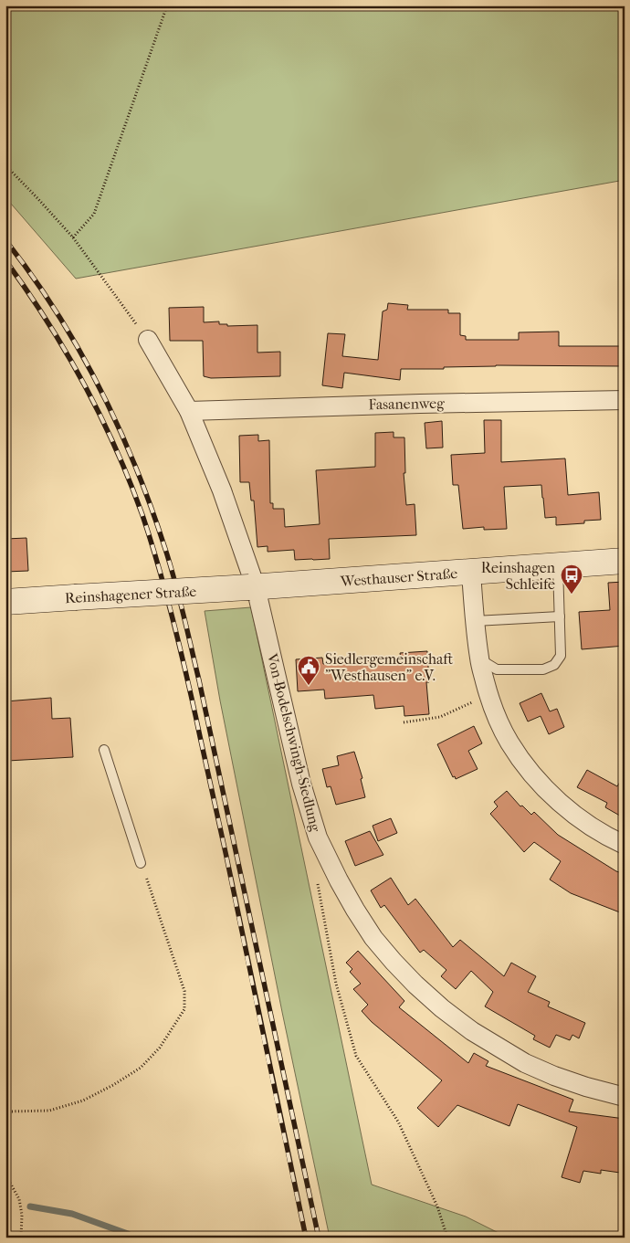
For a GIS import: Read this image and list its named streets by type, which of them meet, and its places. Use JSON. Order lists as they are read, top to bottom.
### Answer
{
  "streets": {
    "main road": ["Westhauser Straße", "Reinshagener Straße"],
    "street": ["Fasanenweg", "Von-Bodelschwingh-Siedlung"]
  },
  "crossings": [
    ["Westhauser Straße", "Reinshagener Straße"],
    ["Westhauser Straße", "Von-Bodelschwingh-Siedlung"],
    ["Reinshagener Straße", "Von-Bodelschwingh-Siedlung"]
  ],
  "places": {
    "bus stop": ["Reinshagen Schleife"],
    "public building": ["Siedlergemeinschaft \"Westhausen\" e.V."]
  }
}
